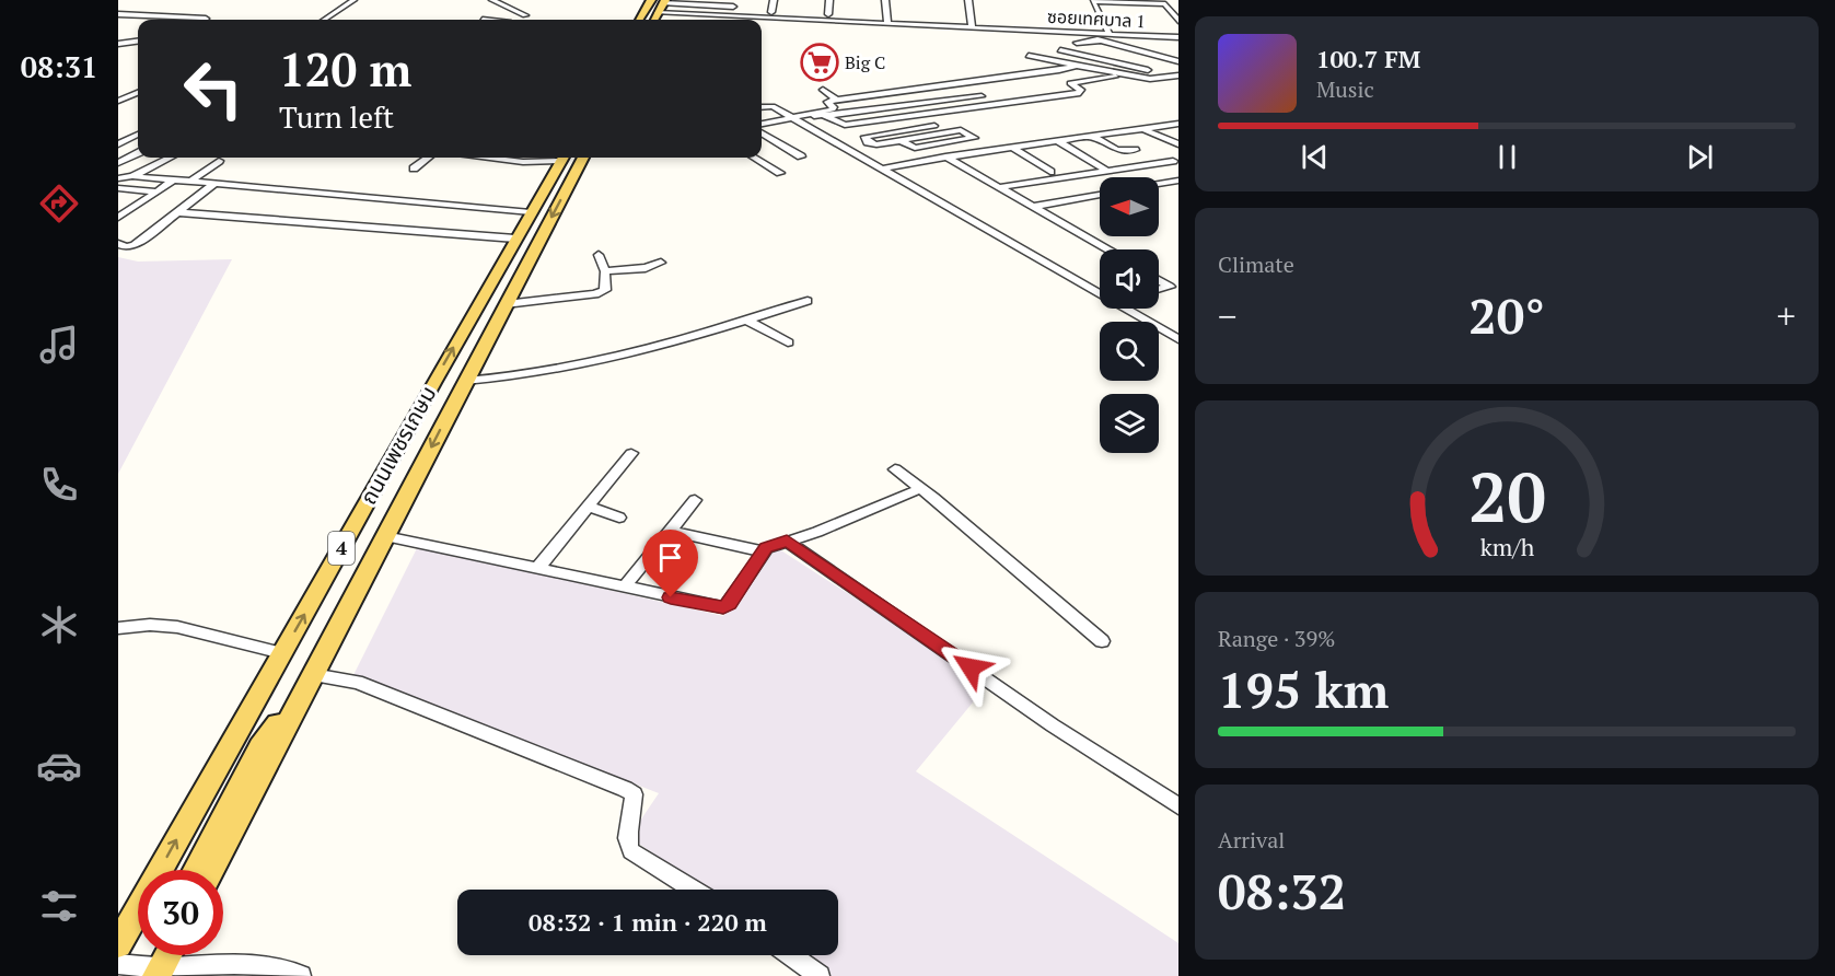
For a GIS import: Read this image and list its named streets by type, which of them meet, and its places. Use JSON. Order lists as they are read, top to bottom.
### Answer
{
  "streets": {
    "main road": ["ถนนเพชรเกษม", "4"],
    "street": ["ซอยเทศบาล 1"]
  },
  "places": {
    "supermarket": ["Big C"]
  },
  "north": "left",
  "page": {
    "tabs": "08:31",
    "turn": ["120 m", "Turn left"],
    "song": ["100.7 FM", "Music"],
    "tile": [
      "Climate",
      ["Range · 39%", "195 km"],
      ["Arrival", "08:32"]
    ],
    "heat": ["−", "20°", "+"],
    "limit": "30",
    "trip": "08:32 · 1 min · 220 m",
    "gauge": ["20", "km/h"]
  }
}
